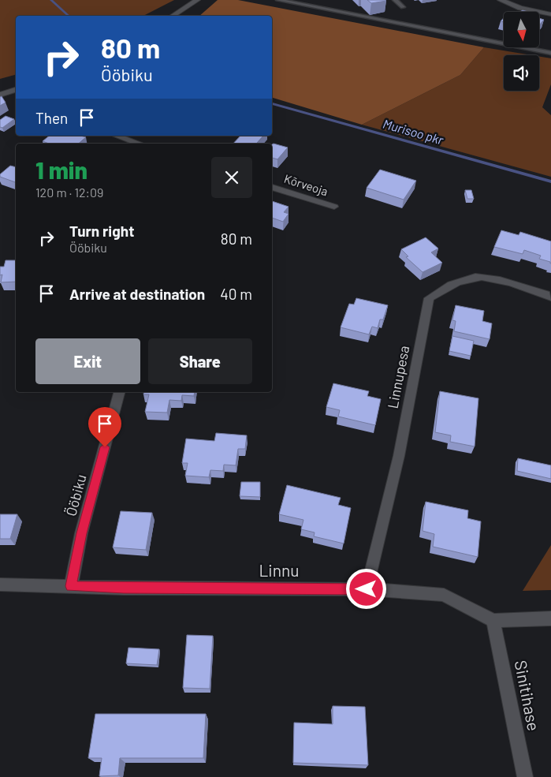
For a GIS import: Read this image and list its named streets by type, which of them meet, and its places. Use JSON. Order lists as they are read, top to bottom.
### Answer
{
  "streets": {
    "street": [
      "Kõrveoja",
      "Linnupesa",
      "Ööbiku",
      "Linnu",
      "Sinitihase"
    ]
  },
  "crossings": [
    ["Linnupesa", "Linnu"],
    ["Ööbiku", "Linnu"],
    ["Linnu", "Sinitihase"]
  ],
  "water": ["Murisoo pkr"],
  "north": "bottom",
  "page": {
    "turn": ["80 m", "Ööbiku"],
    "then": "Then",
    "heading": ["1 min", "120 m · 12:09"],
    "list": [
      {
        "name": "Turn right",
        "note": "Ööbiku",
        "value": "80 m"
      },
      {
        "name": "Arrive at destination",
        "value": "40 m"
      }
    ],
    "buttons": ["Exit", "Share"]
  }
}
